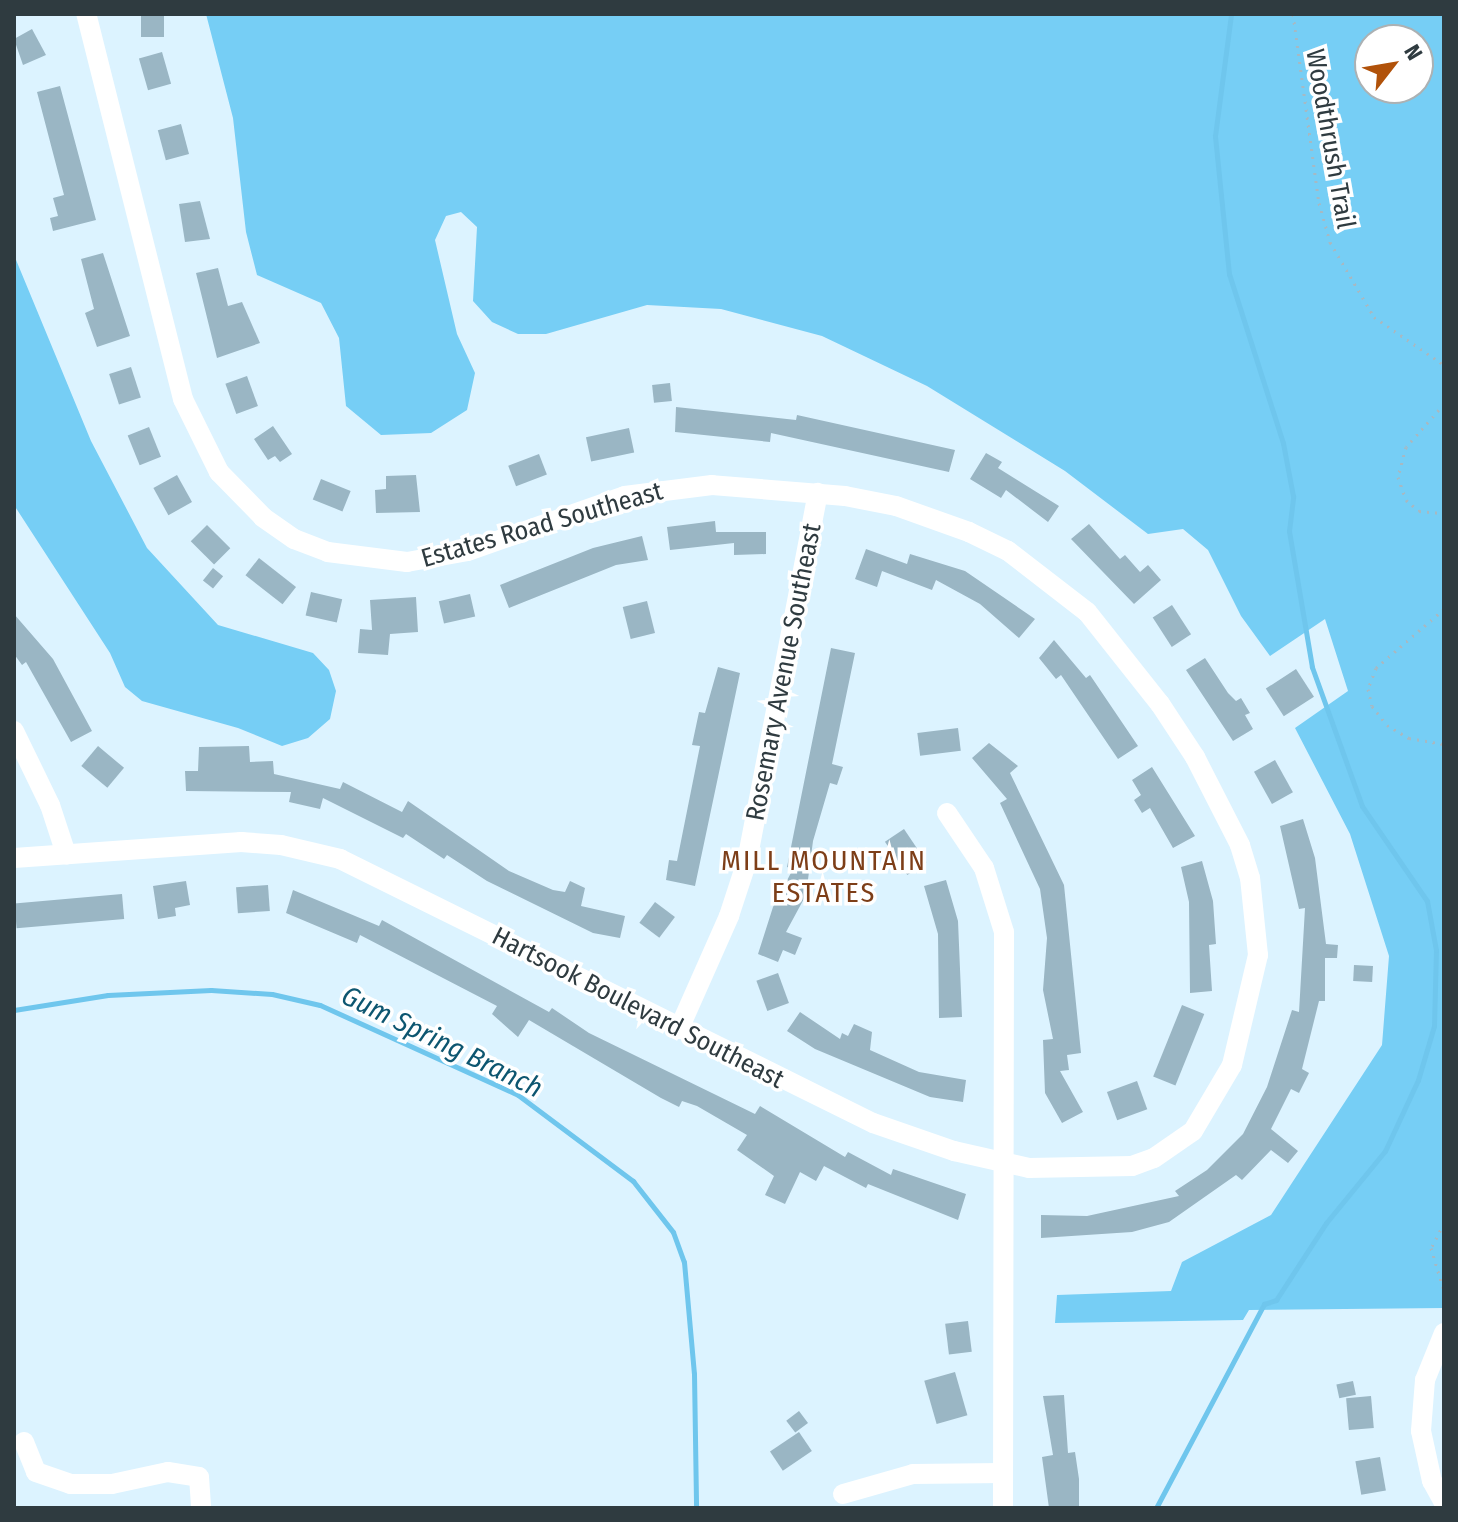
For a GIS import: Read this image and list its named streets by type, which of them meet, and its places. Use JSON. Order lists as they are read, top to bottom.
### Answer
{
  "streets": {
    "street": ["Estates Road Southeast", "Rosemary Avenue Southeast", "Hartsook Boulevard Southeast"],
    "path": ["Woodthrush Trail"]
  },
  "crossings": [
    ["Estates Road Southeast", "Rosemary Avenue Southeast"],
    ["Estates Road Southeast", "Hartsook Boulevard Southeast"],
    ["Rosemary Avenue Southeast", "Hartsook Boulevard Southeast"]
  ],
  "districts": ["MILL MOUNTAIN ESTATES"],
  "water": ["Gum Spring Branch"],
  "north": "top right"
}
